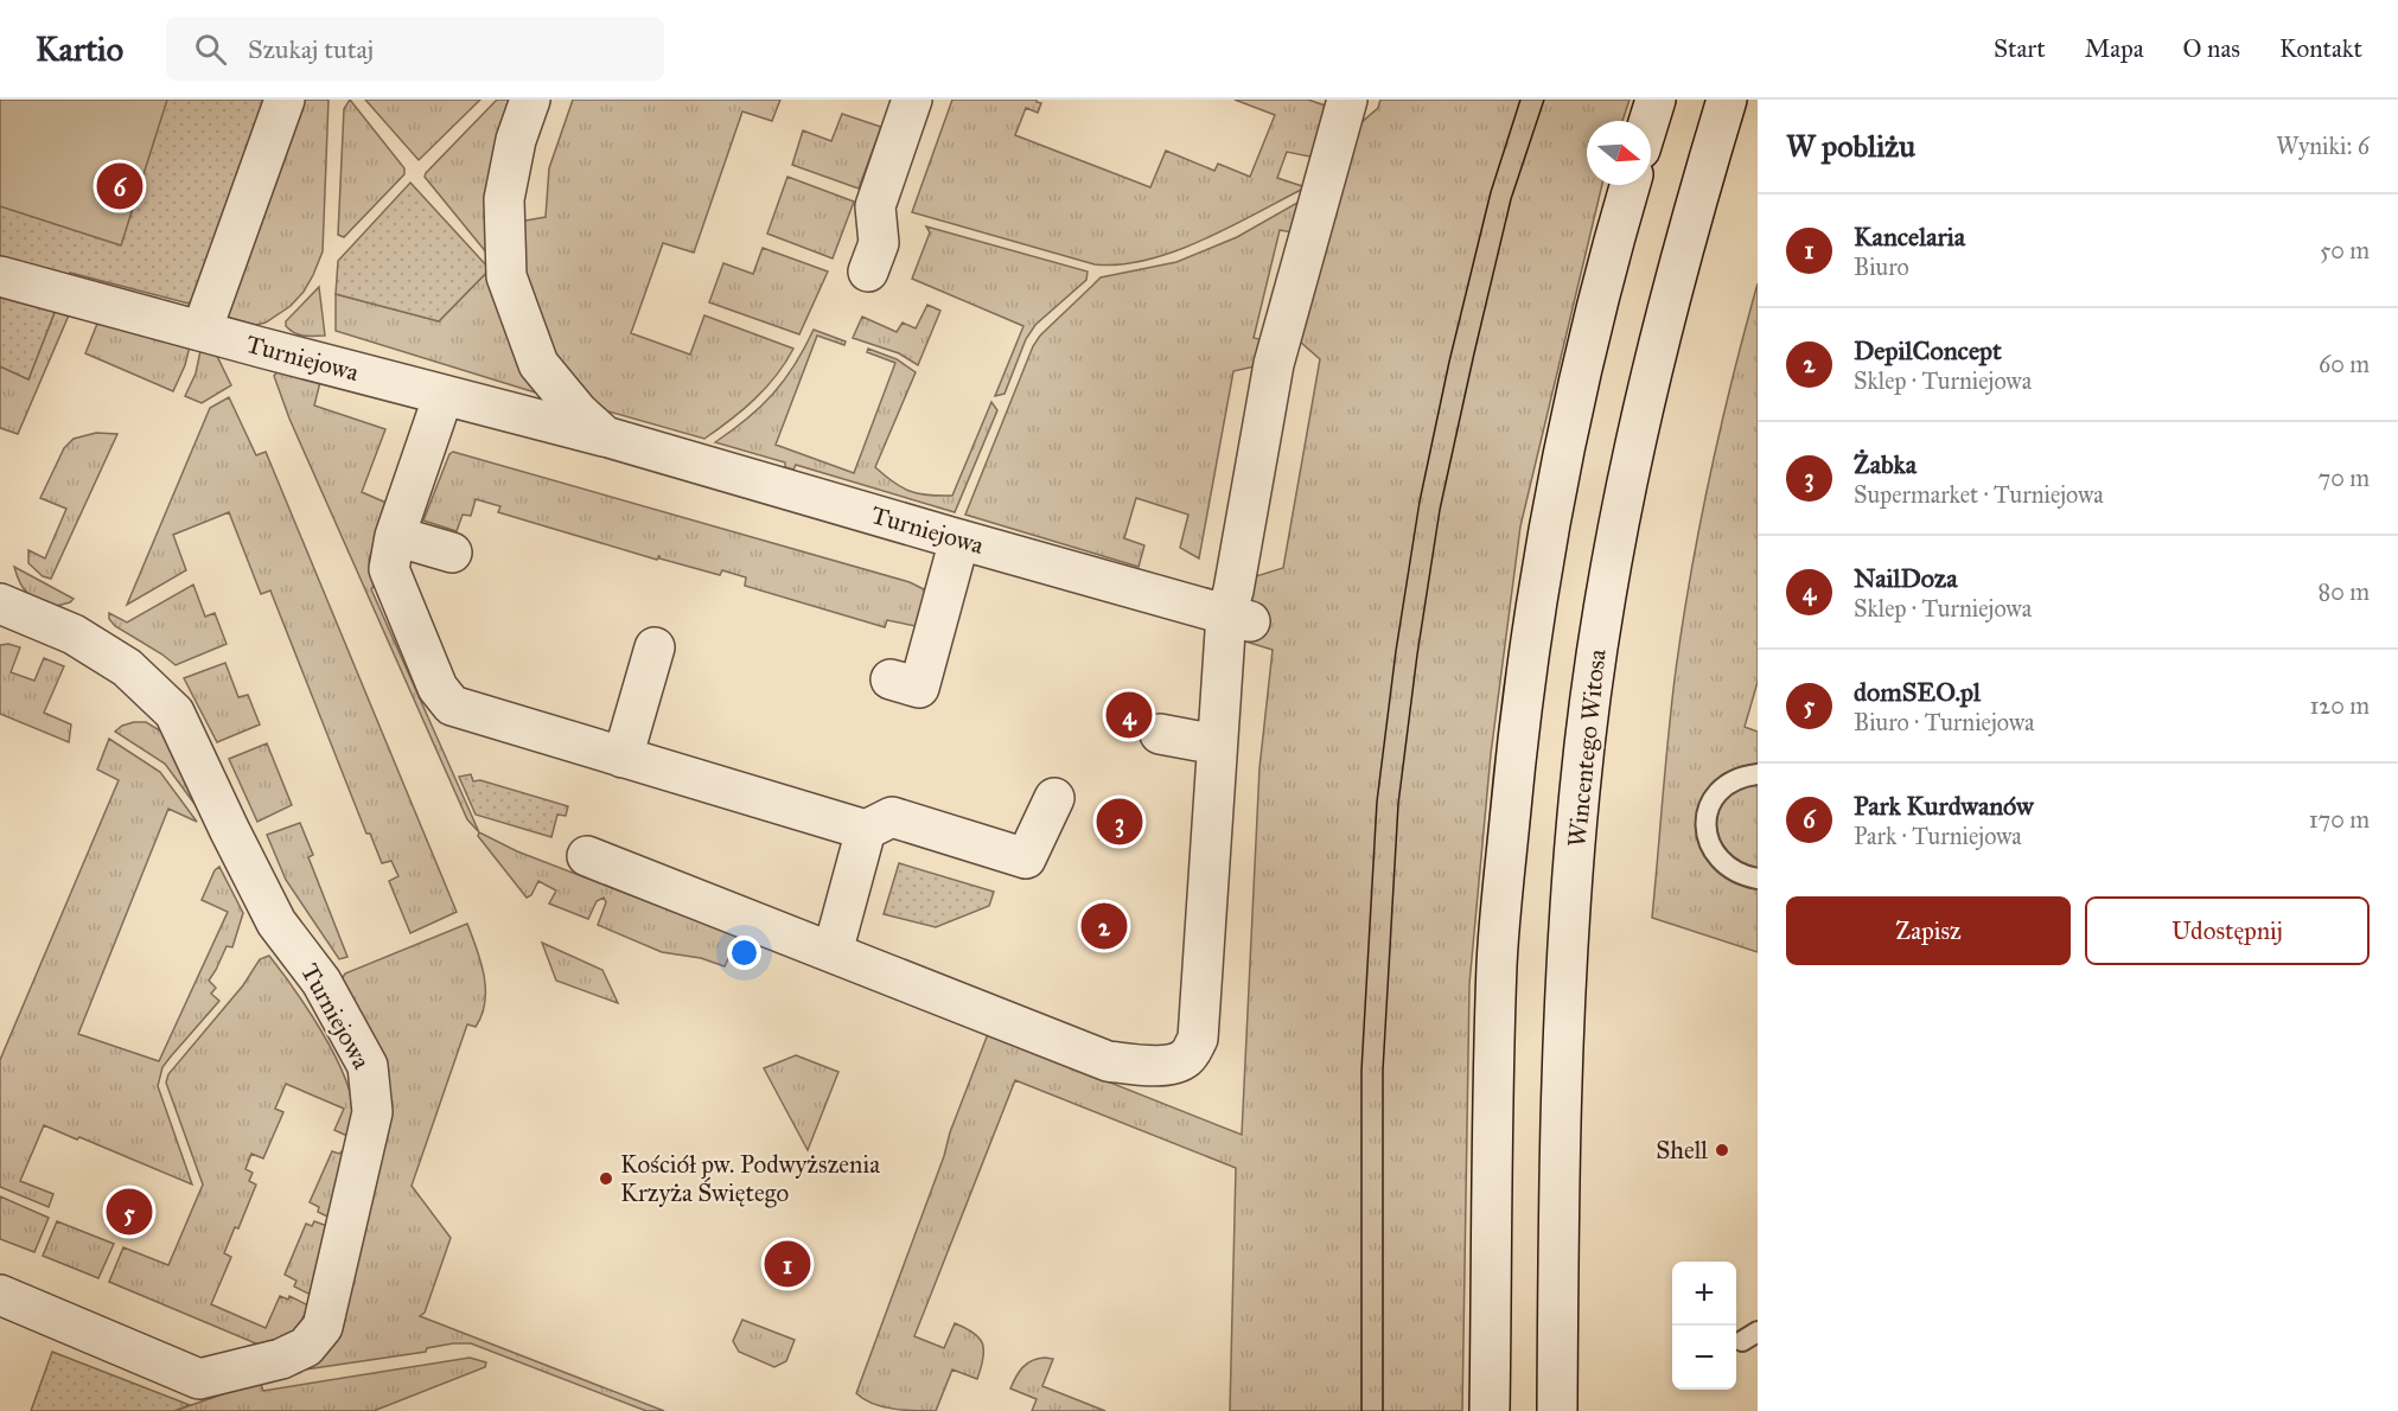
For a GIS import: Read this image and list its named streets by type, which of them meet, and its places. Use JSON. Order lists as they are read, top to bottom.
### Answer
{
  "streets": {
    "street": ["Turniejowa", "Wincentego Witosa"]
  },
  "places": ["Shell", "Kościół pw. Podwyższenia Krzyża Świętego"],
  "north": "right",
  "page": {
    "header": "Kartio",
    "search": "Szukaj tutaj",
    "nav": [
      "Start",
      "Mapa",
      "O nas",
      "Kontakt"
    ],
    "heading": ["W pobliżu", "Wyniki: 6"],
    "pins": [
      "6",
      "4",
      "3",
      "2",
      "5",
      "1"
    ],
    "list": [
      {
        "mark": "1",
        "name": "Kancelaria",
        "note": "Biuro",
        "value": "50 m"
      },
      {
        "mark": "2",
        "name": "DepilConcept",
        "note": "Sklep · Turniejowa",
        "value": "60 m"
      },
      {
        "mark": "3",
        "name": "Żabka",
        "note": "Supermarket · Turniejowa",
        "value": "70 m"
      },
      {
        "mark": "4",
        "name": "NailDoza",
        "note": "Sklep · Turniejowa",
        "value": "80 m"
      },
      {
        "mark": "5",
        "name": "domSEO.pl",
        "note": "Biuro · Turniejowa",
        "value": "120 m"
      },
      {
        "mark": "6",
        "name": "Park Kurdwanów",
        "note": "Park · Turniejowa",
        "value": "170 m"
      }
    ],
    "buttons": ["Zapisz", "Udostępnij"],
    "map_buttons": ["+", "−"]
  }
}
